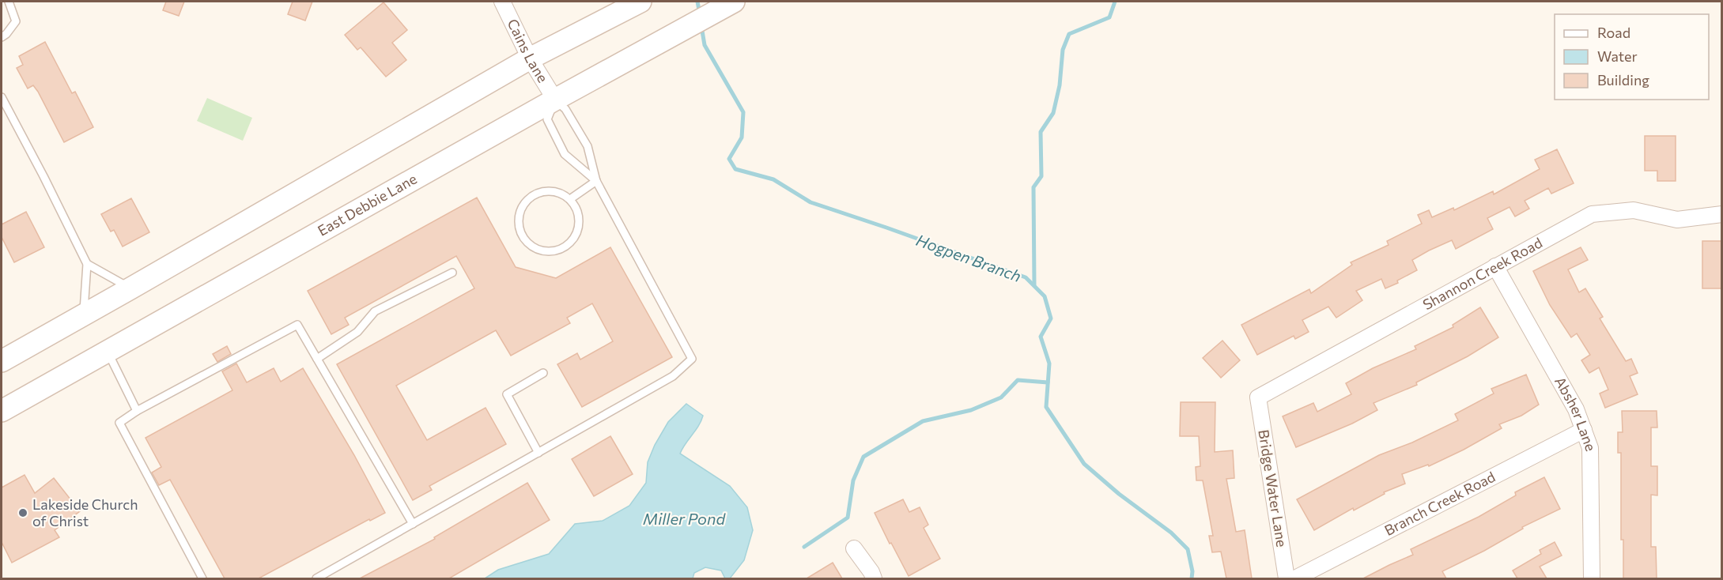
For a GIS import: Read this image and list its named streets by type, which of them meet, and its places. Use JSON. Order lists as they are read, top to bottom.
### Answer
{
  "streets": {
    "main road": ["East Debbie Lane"],
    "street": [
      "Cains Lane",
      "Shannon Creek Road",
      "Absher Lane",
      "Bridge Water Lane",
      "Branch Creek Road"
    ]
  },
  "crossings": [
    ["Cains Lane", "East Debbie Lane"],
    ["Shannon Creek Road", "Absher Lane"],
    ["Shannon Creek Road", "Bridge Water Lane"],
    ["Absher Lane", "Branch Creek Road"]
  ],
  "water": ["Hogpen Branch", "Miller Pond"],
  "places": ["Lakeside Church of Christ"],
  "legend": ["Road", "Water", "Building"]
}
